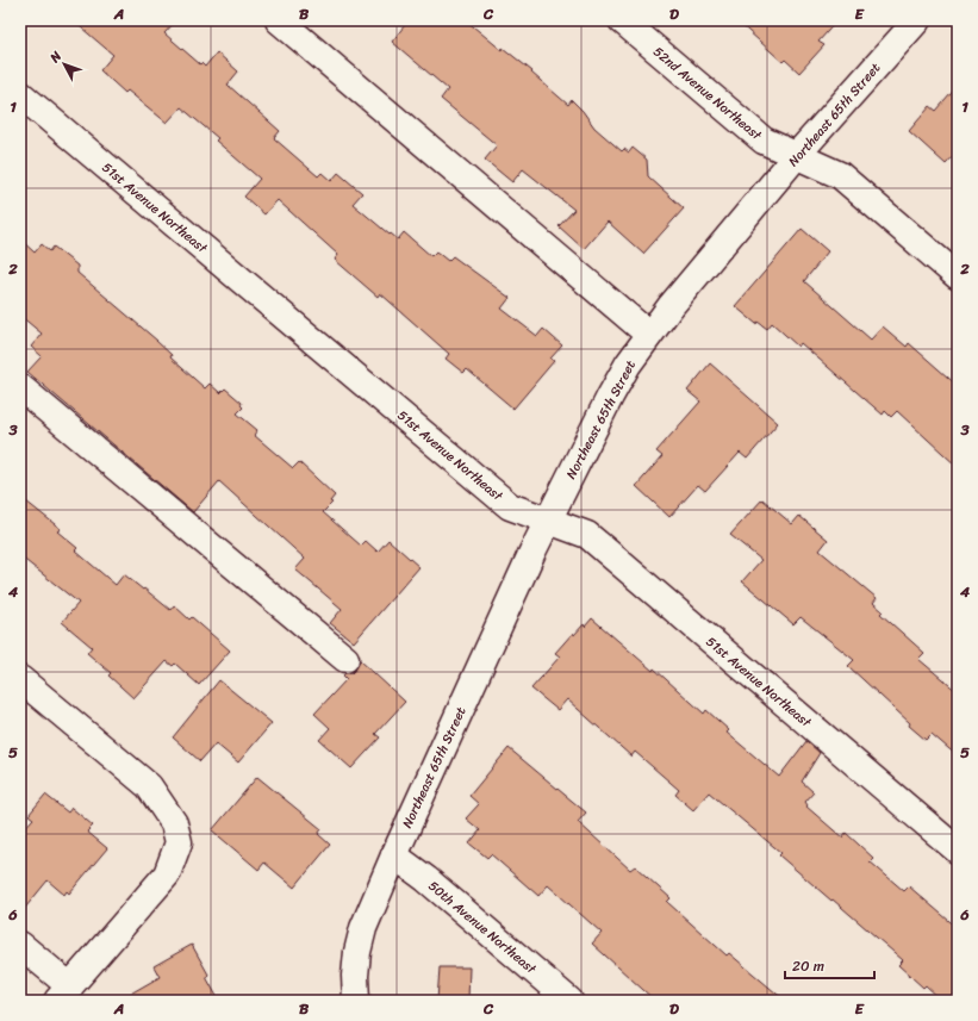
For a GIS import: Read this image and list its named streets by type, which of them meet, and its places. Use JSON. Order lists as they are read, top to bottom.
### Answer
{
  "streets": {
    "street": [
      "52nd Avenue Northeast",
      "Northeast 65th Street",
      "51st Avenue Northeast",
      "50th Avenue Northeast"
    ]
  },
  "crossings": [
    ["52nd Avenue Northeast", "Northeast 65th Street"],
    ["Northeast 65th Street", "51st Avenue Northeast"],
    ["Northeast 65th Street", "50th Avenue Northeast"]
  ],
  "scale_bar": "20 m",
  "north": "top left",
  "grid": {
    "columns": [
      "A",
      "B",
      "C",
      "D",
      "E"
    ],
    "rows": [
      "1",
      "2",
      "3",
      "4",
      "5",
      "6"
    ]
  }
}
